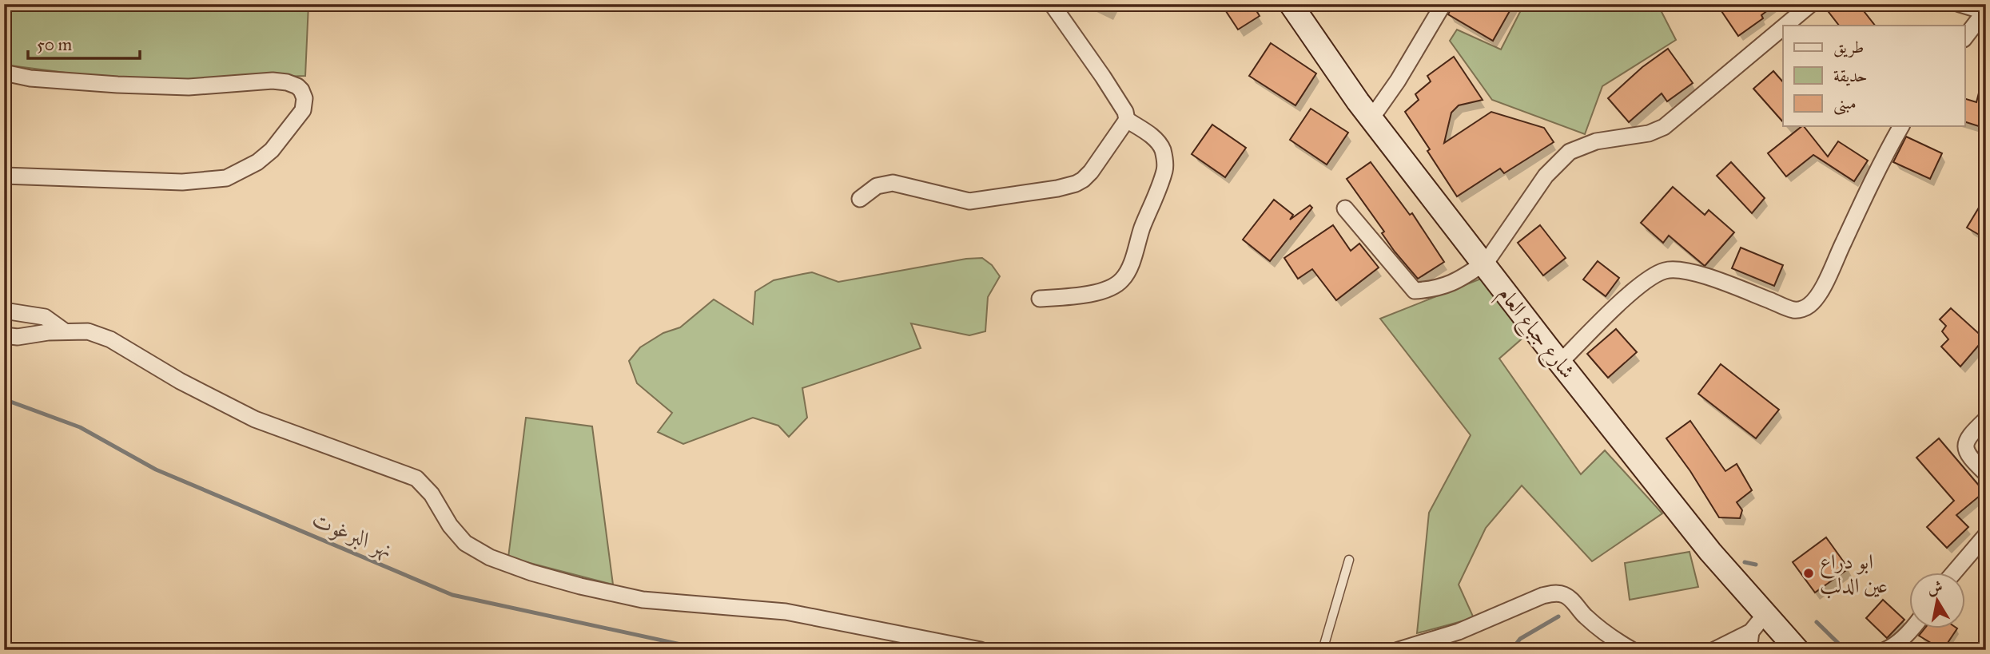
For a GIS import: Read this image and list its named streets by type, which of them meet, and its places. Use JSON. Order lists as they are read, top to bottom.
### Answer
{
  "streets": {
    "main road": ["شارع جباع العام"]
  },
  "water": ["نهر البرغوت"],
  "places": ["ابو دراع عين الدلب"],
  "legend": ["طريق", "حديقة", "مبنى"],
  "scale_bar": "50 m",
  "north": "top"
}
